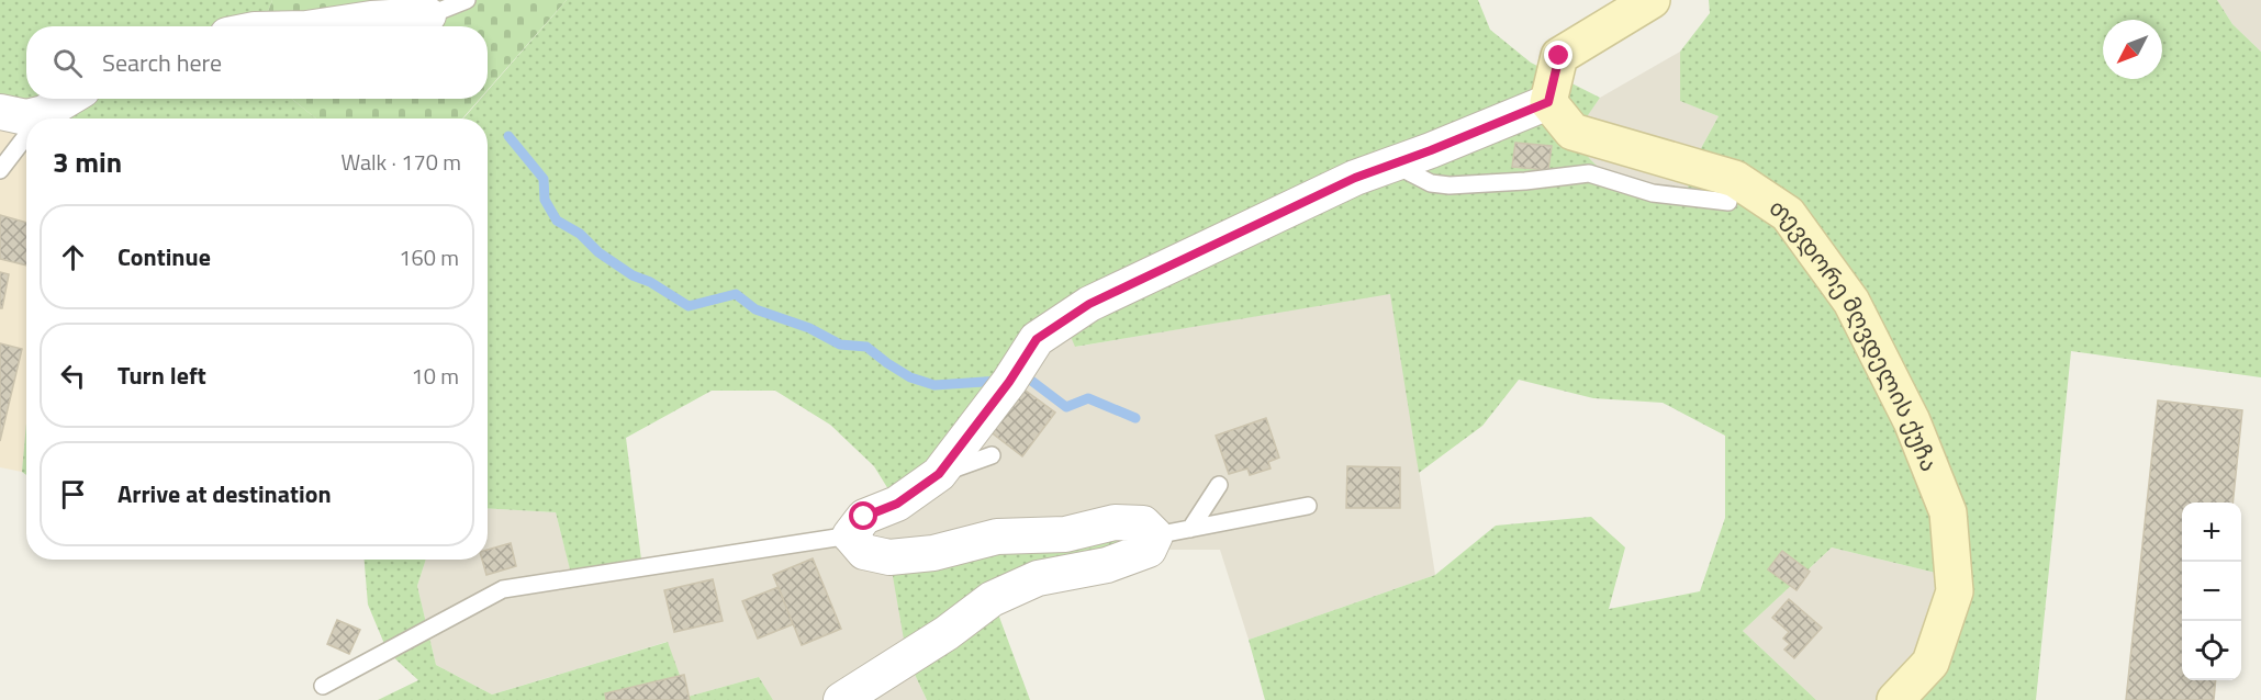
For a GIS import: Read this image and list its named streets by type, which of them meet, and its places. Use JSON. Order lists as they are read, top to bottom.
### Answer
{
  "streets": {
    "street": ["თევდორე მღვდელის ქუჩა"]
  },
  "north": "bottom left",
  "page": {
    "search": "Search here",
    "heading": ["3 min", "Walk · 170 m"],
    "list": [
      ["Continue", "160 m"],
      ["Turn left", "10 m"],
      "Arrive at destination"
    ],
    "map_buttons": ["+", "−"]
  }
}
